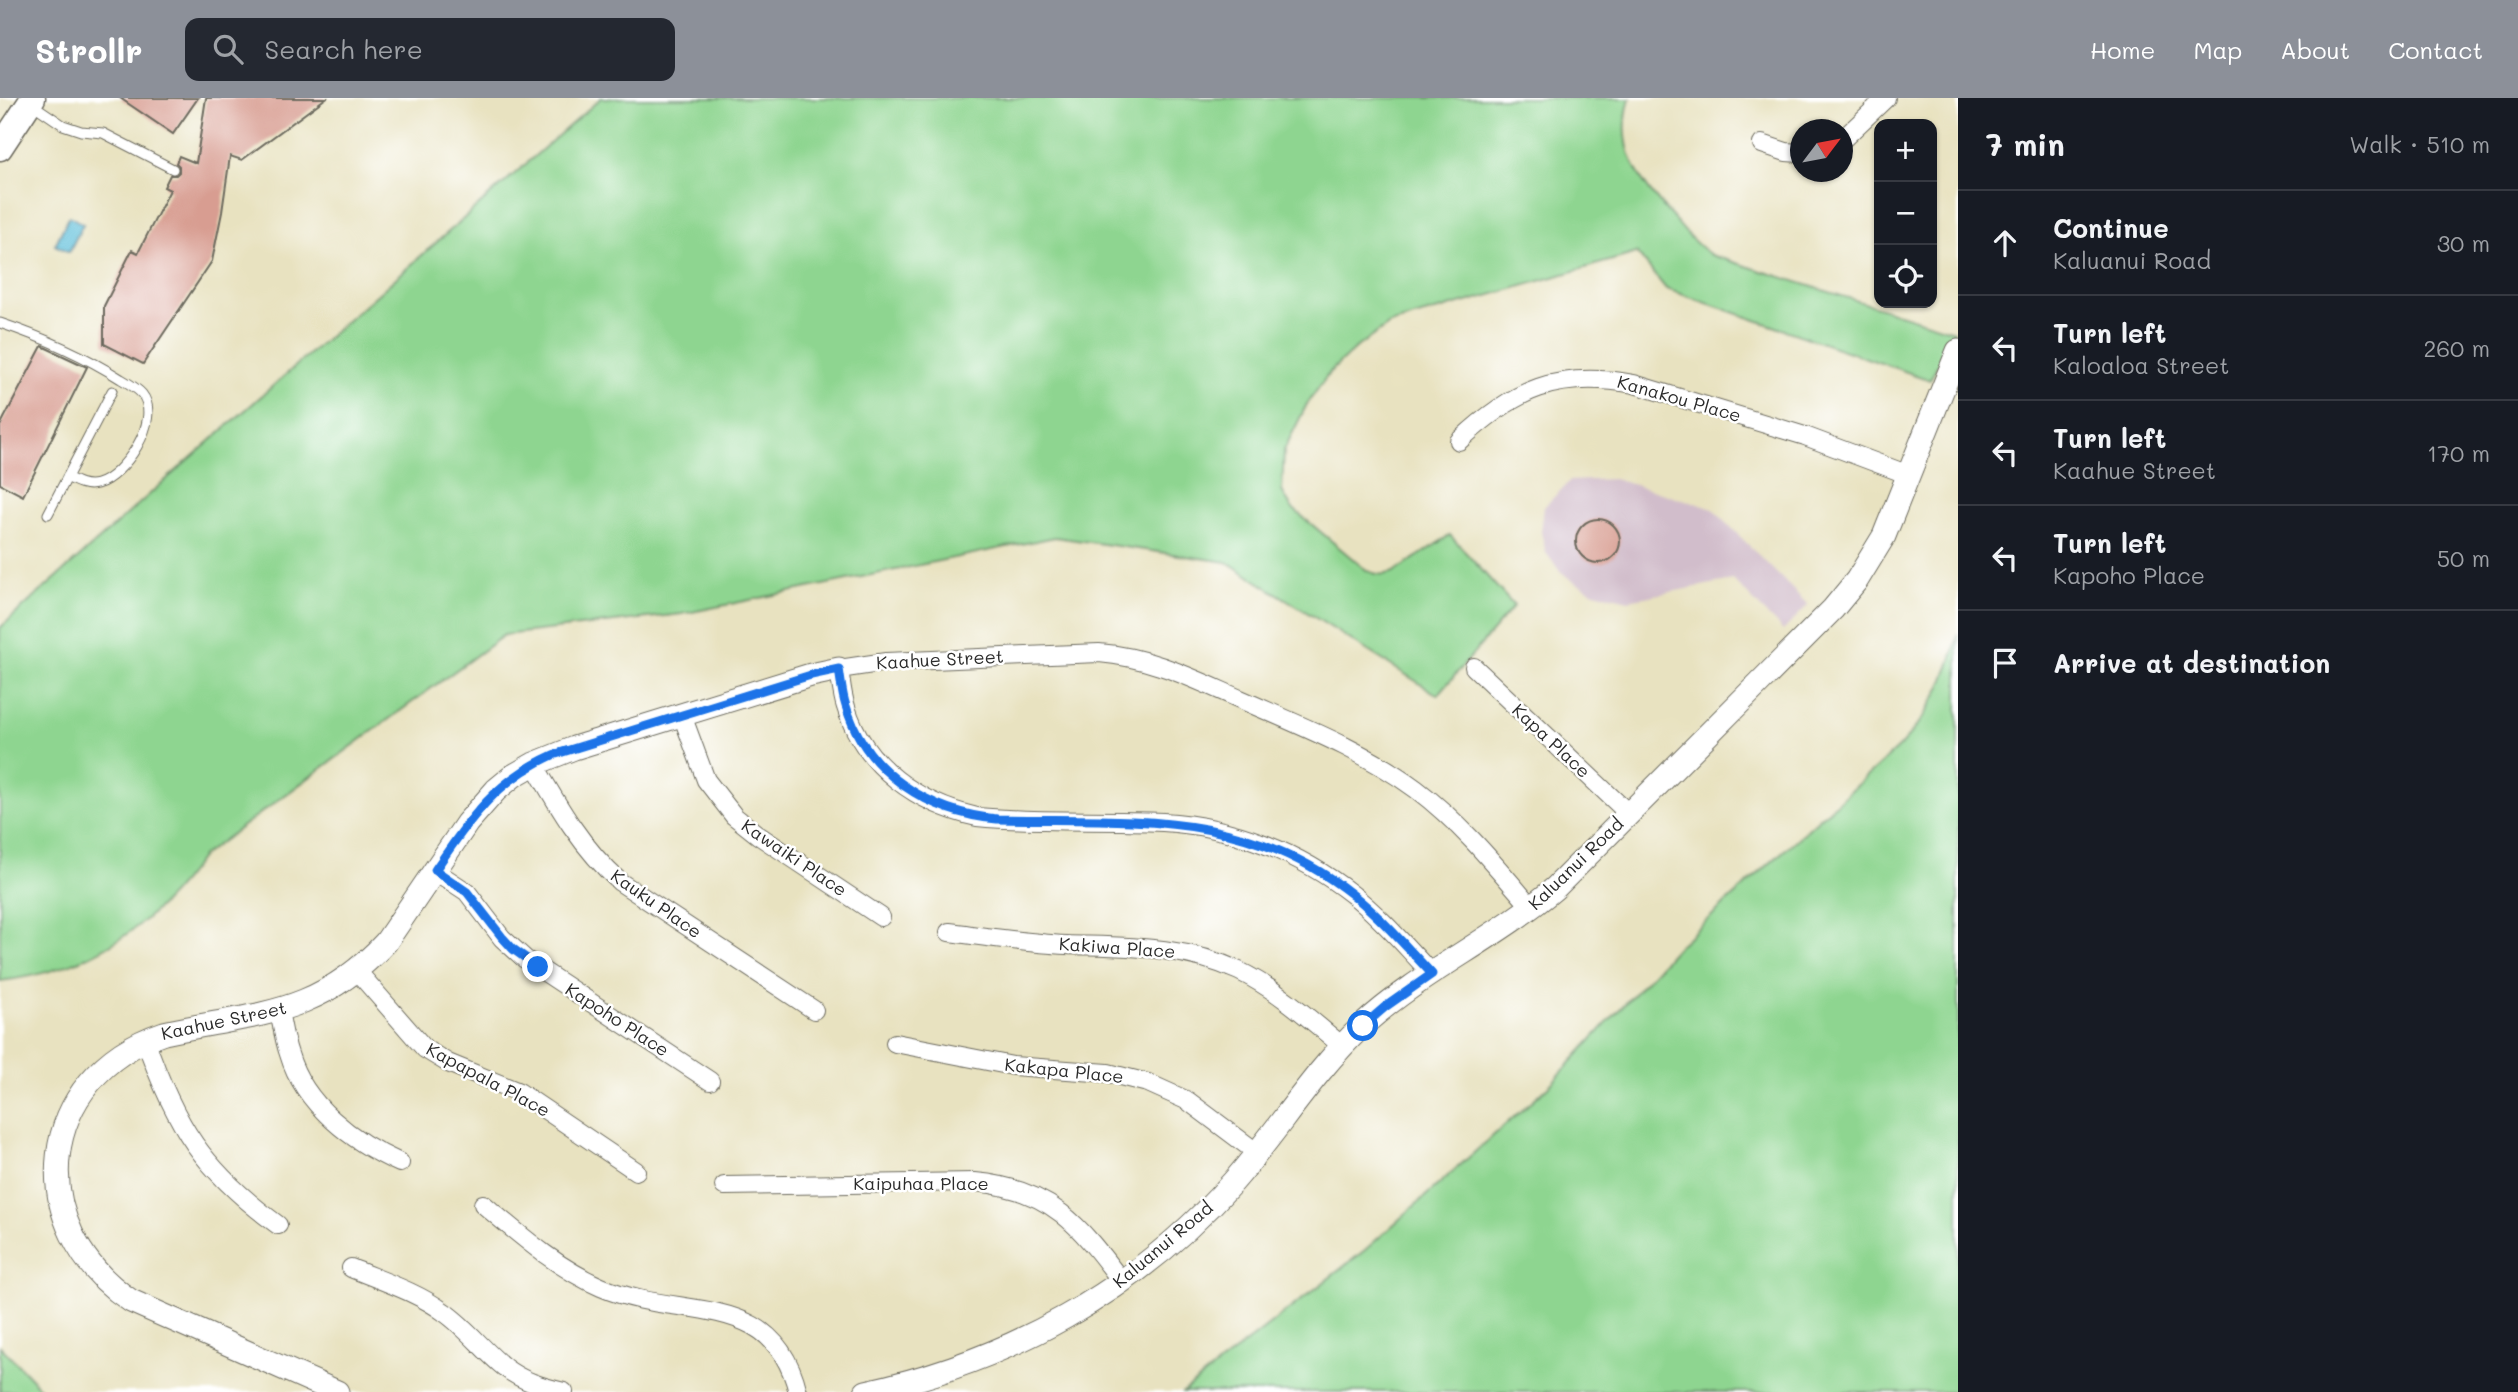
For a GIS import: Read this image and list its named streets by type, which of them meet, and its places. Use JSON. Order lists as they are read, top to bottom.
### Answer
{
  "streets": {
    "street": [
      "Kanakou Place",
      "Kaahue Street",
      "Kapa Place",
      "Kawaiki Place",
      "Kaluanui Road",
      "Kauku Place",
      "Kakiwa Place",
      "Kapoho Place",
      "Kakapa Place",
      "Kapapala Place",
      "Kaipuhaa Place"
    ]
  },
  "crossings": [
    ["Kanakou Place", "Kaluanui Road"],
    ["Kaahue Street", "Kawaiki Place"],
    ["Kaahue Street", "Kaluanui Road"],
    ["Kaahue Street", "Kauku Place"],
    ["Kaahue Street", "Kapoho Place"],
    ["Kaahue Street", "Kapapala Place"],
    ["Kapa Place", "Kaluanui Road"],
    ["Kaluanui Road", "Kakiwa Place"],
    ["Kaluanui Road", "Kakapa Place"],
    ["Kaluanui Road", "Kaipuhaa Place"]
  ],
  "north": "top right",
  "page": {
    "header": "Strollr",
    "search": "Search here",
    "nav": [
      "Home",
      "Map",
      "About",
      "Contact"
    ],
    "heading": ["7 min", "Walk · 510 m"],
    "map_buttons": ["+", "−"],
    "list": [
      ["Continue", "Kaluanui Road", "30 m"],
      ["Turn left", "Kaloaloa Street", "260 m"],
      ["Turn left", "Kaahue Street", "170 m"],
      ["Turn left", "Kapoho Place", "50 m"],
      "Arrive at destination"
    ]
  }
}
